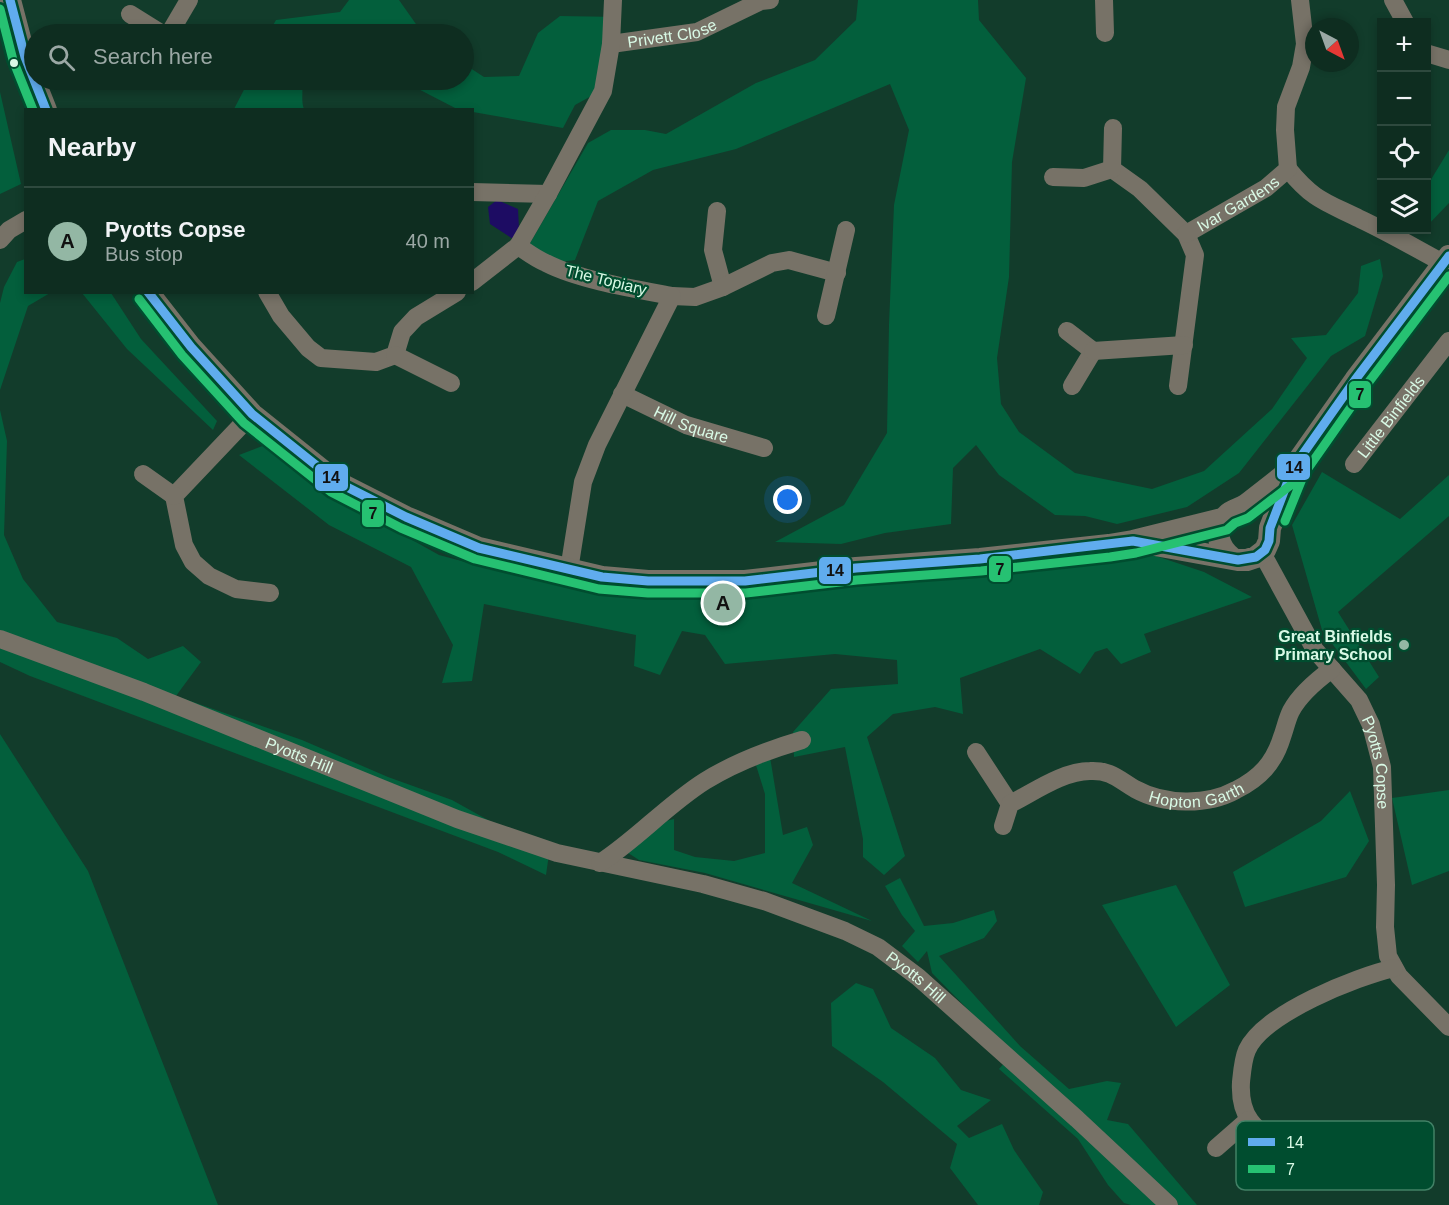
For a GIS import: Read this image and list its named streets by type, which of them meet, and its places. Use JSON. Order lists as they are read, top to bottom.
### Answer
{
  "streets": {
    "street": [
      "Privett Close",
      "Ivar Gardens",
      "The Topiary",
      "Little Binfields",
      "Hill Square",
      "Pyotts Hill",
      "Pyotts Copse",
      "Hopton Garth"
    ]
  },
  "crossings": [
    ["The Topiary", "Hill Square"],
    ["Pyotts Copse", "Hopton Garth"]
  ],
  "places": ["Great Binfields Primary School"],
  "lines": ["transit line 14", "transit line 7"],
  "legend": ["14", "7"],
  "north": "bottom right",
  "page": {
    "map_buttons": ["+", "−"],
    "search": "Search here",
    "heading": "Nearby",
    "list": [
      {
        "mark": "A",
        "name": "Pyotts Copse",
        "note": "Bus stop",
        "value": "40 m"
      }
    ],
    "pins": "A"
  }
}
